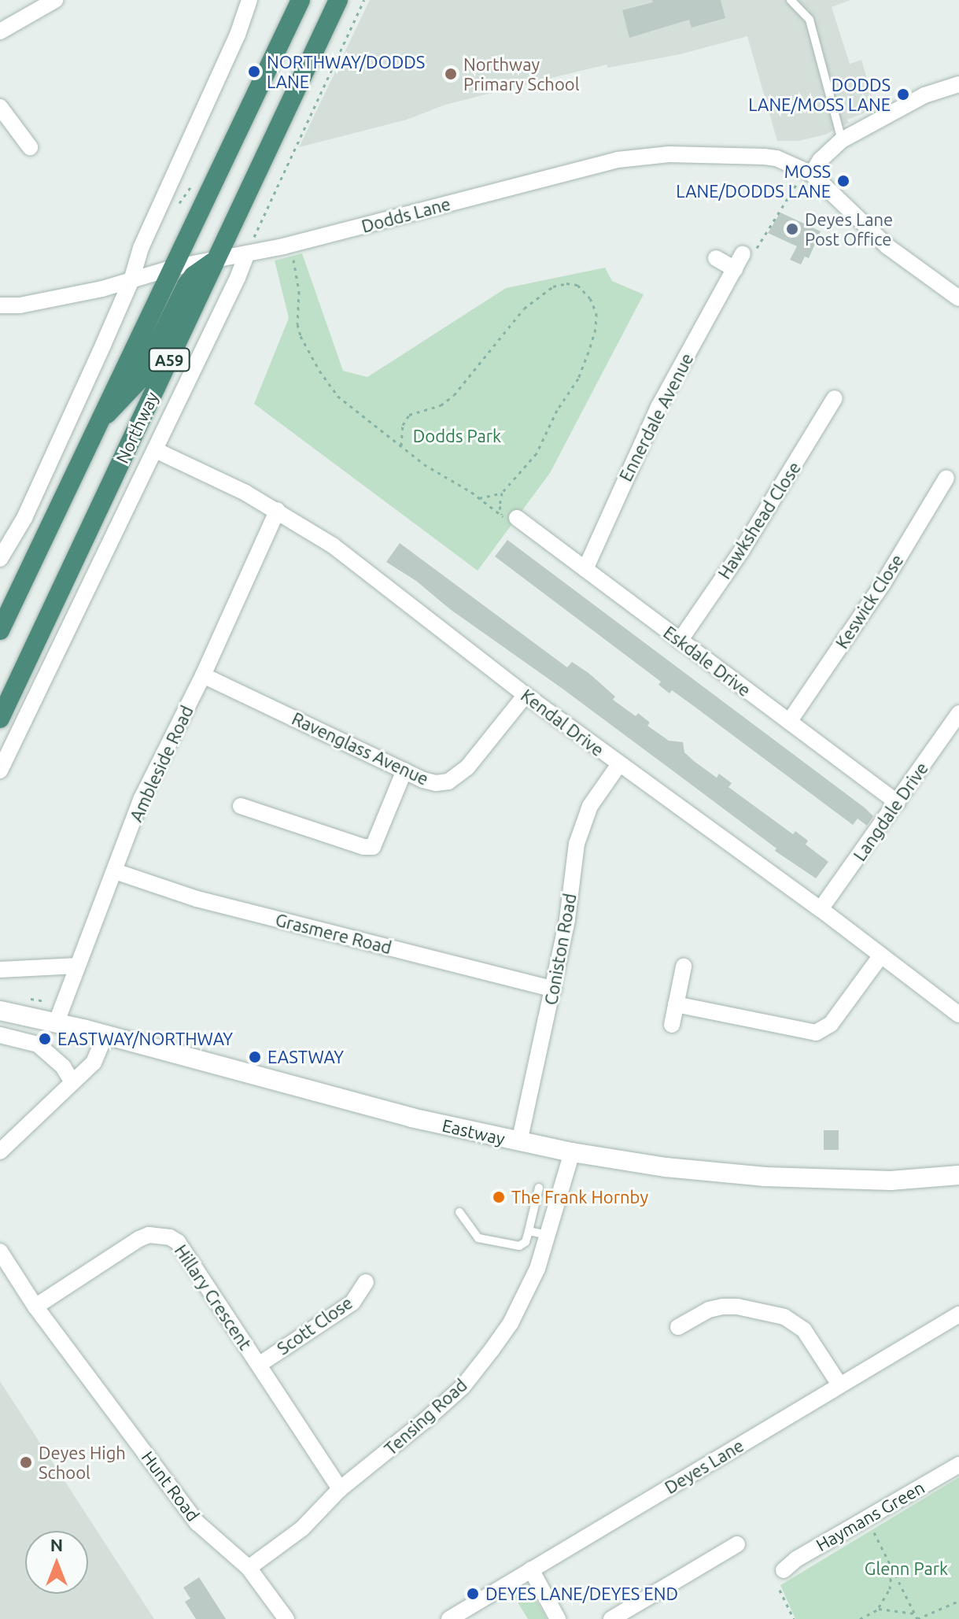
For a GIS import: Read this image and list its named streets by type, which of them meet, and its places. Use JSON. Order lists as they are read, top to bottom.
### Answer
{
  "streets": {
    "highway": ["A59", "Northway"],
    "street": [
      "Dodds Lane",
      "Ennerdale Avenue",
      "Hawkshead Close",
      "Keswick Close",
      "Eskdale Drive",
      "Kendal Drive",
      "Ravenglass Avenue",
      "Ambleside Road",
      "Langdale Drive",
      "Grasmere Road",
      "Coniston Road",
      "Eastway",
      "Hillary Crescent",
      "Scott Close",
      "Tensing Road",
      "Deyes Lane",
      "Hunt Road",
      "Haymans Green"
    ]
  },
  "crossings": [
    ["Dodds Lane", "Northway"],
    ["Ennerdale Avenue", "Eskdale Drive"],
    ["Northway", "Kendal Drive"],
    ["Hawkshead Close", "Eskdale Drive"],
    ["Keswick Close", "Eskdale Drive"],
    ["Eskdale Drive", "Langdale Drive"],
    ["Kendal Drive", "Ravenglass Avenue"],
    ["Kendal Drive", "Ambleside Road"],
    ["Kendal Drive", "Langdale Drive"],
    ["Kendal Drive", "Coniston Road"],
    ["Ravenglass Avenue", "Ambleside Road"],
    ["Ambleside Road", "Grasmere Road"],
    ["Ambleside Road", "Eastway"],
    ["Grasmere Road", "Coniston Road"],
    ["Coniston Road", "Eastway"],
    ["Eastway", "Tensing Road"],
    ["Hillary Crescent", "Scott Close"],
    ["Hillary Crescent", "Tensing Road"],
    ["Hillary Crescent", "Hunt Road"],
    ["Tensing Road", "Hunt Road"]
  ],
  "parks": ["Dodds Park", "Glenn Park"],
  "places": [
    "NORTHWAY/DODDS LANE",
    "Northway Primary School",
    "DODDS LANE/MOSS LANE",
    "MOSS LANE/DODDS LANE",
    "Deyes Lane Post Office",
    "EASTWAY/NORTHWAY",
    "EASTWAY",
    "The Frank Hornby",
    "Deyes High School",
    "DEYES LANE/DEYES END"
  ],
  "north": "top"
}
